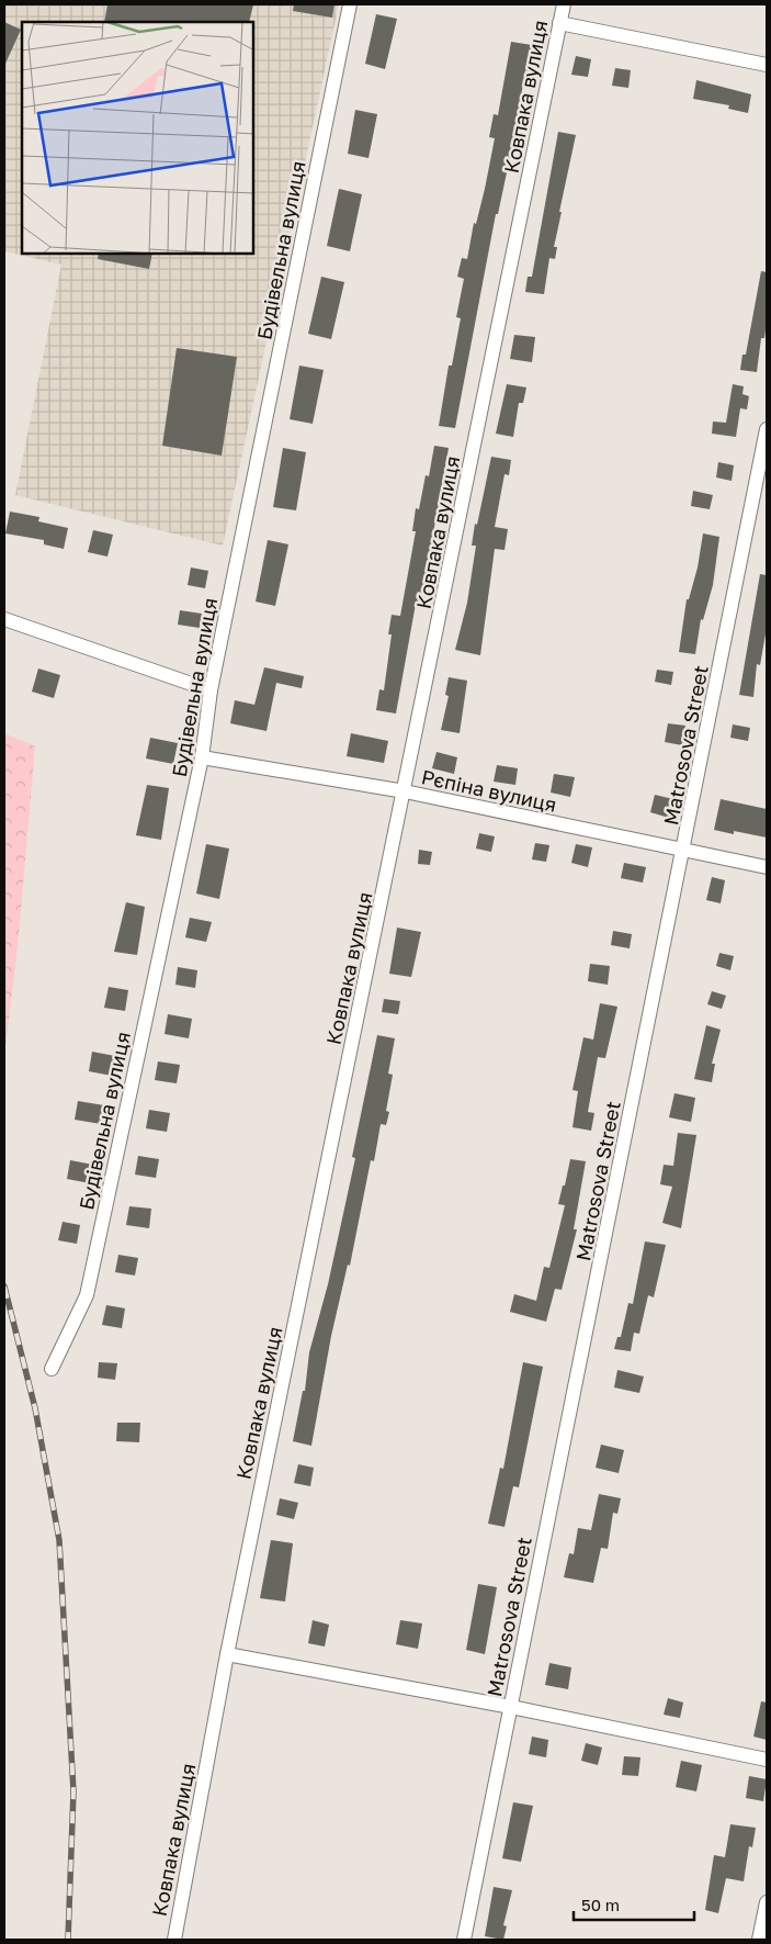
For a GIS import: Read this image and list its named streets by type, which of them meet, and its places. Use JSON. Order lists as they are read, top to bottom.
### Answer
{
  "streets": {
    "street": [
      "Ковпака вулиця",
      "Будівельна вулиця",
      "Matrosova Street",
      "Рєпіна вулиця"
    ]
  },
  "crossings": [
    ["Ковпака вулиця", "Рєпіна вулиця"],
    ["Будівельна вулиця", "Рєпіна вулиця"],
    ["Matrosova Street", "Рєпіна вулиця"]
  ],
  "scale_bar": "50 m"
}
